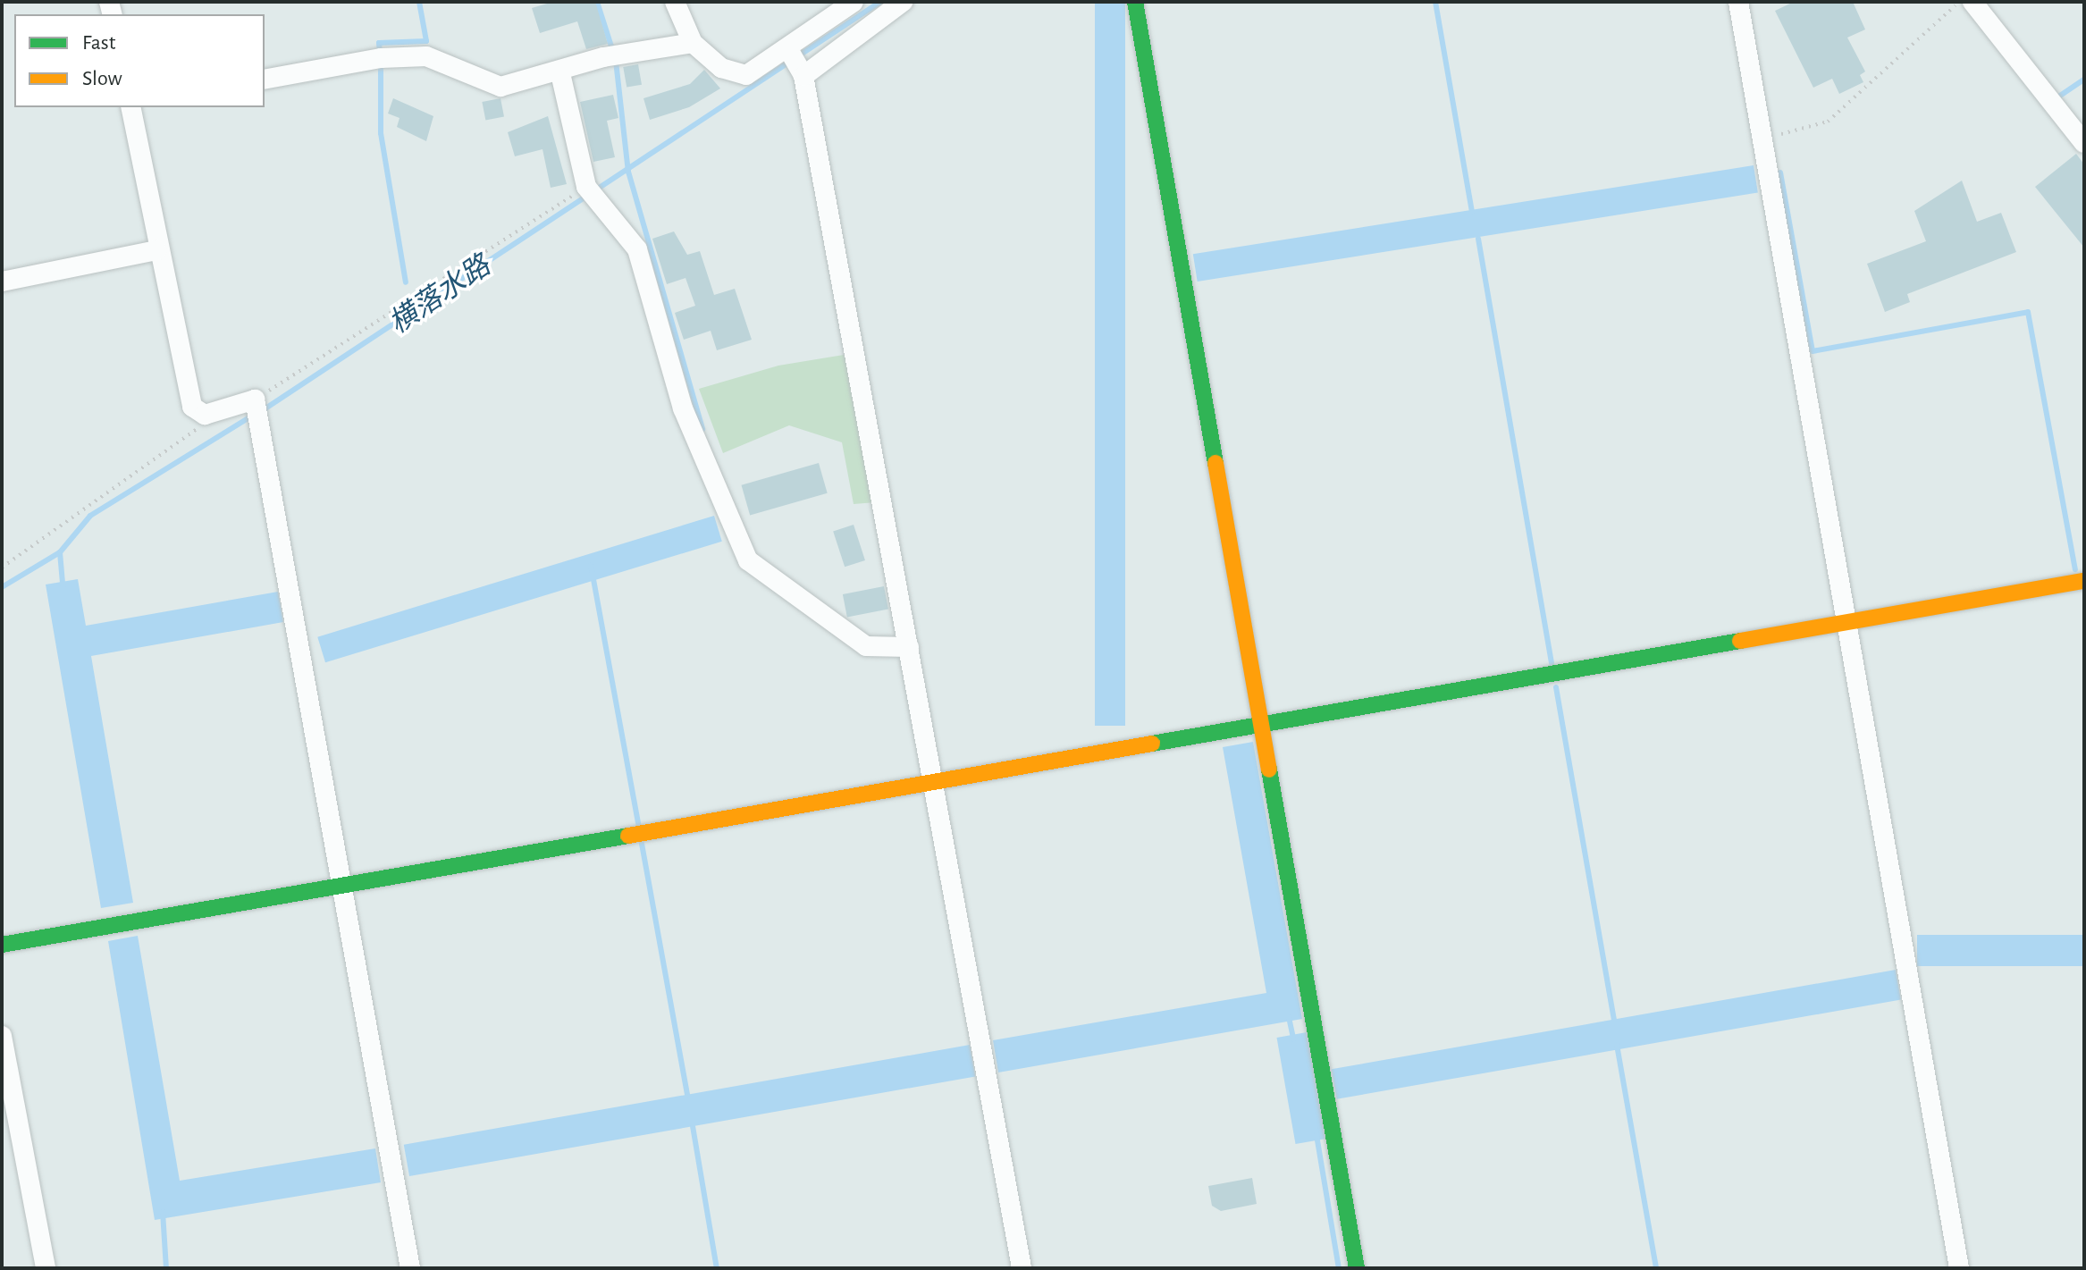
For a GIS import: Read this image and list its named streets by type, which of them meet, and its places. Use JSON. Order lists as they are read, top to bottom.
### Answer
{
  "water": ["横落水路"],
  "legend": ["Fast", "Slow"]
}
